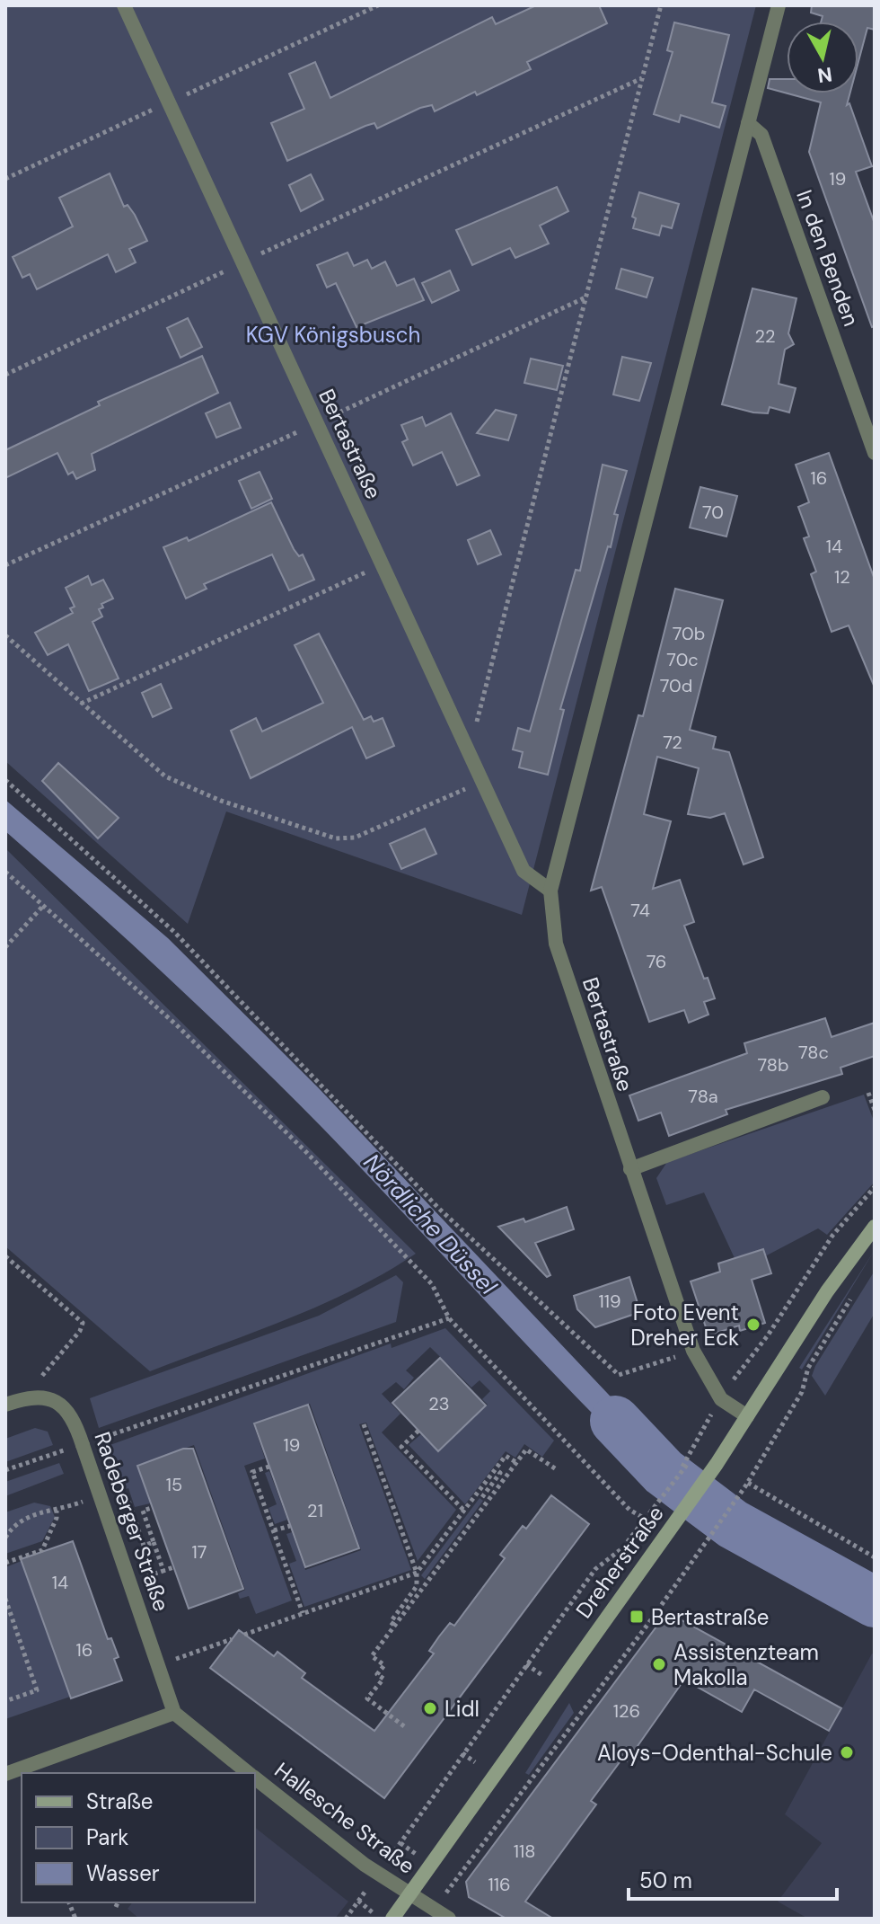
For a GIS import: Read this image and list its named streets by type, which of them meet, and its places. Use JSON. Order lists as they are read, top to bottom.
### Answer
{
  "streets": {
    "main road": ["Dreherstraße"],
    "street": [
      "In den Benden",
      "Bertastraße",
      "Radeberger Straße",
      "Hallesche Straße"
    ]
  },
  "crossings": [
    ["In den Benden", "Bertastraße"],
    ["Bertastraße", "Dreherstraße"],
    ["Radeberger Straße", "Hallesche Straße"],
    ["Dreherstraße", "Hallesche Straße"]
  ],
  "water": ["Nördliche Düssel"],
  "parks": ["KGV Königsbusch"],
  "places": {
    "other": [
      "Foto Event Dreher Eck",
      "Assistenzteam Makolla",
      "Lidl",
      "Aloys-Odenthal-Schule"
    ],
    "transit": ["Bertastraße"]
  },
  "house_numbers": [
    "19",
    "22",
    "16",
    "70",
    "14",
    "12",
    "70b",
    "70c",
    "70d",
    "72",
    "74",
    "76",
    "78c",
    "78b",
    "78a",
    "119",
    "23",
    "19",
    "15",
    "21",
    "17",
    "14",
    "16",
    "126",
    "118",
    "116"
  ],
  "legend": ["Straße", "Park", "Wasser"],
  "scale_bar": "50 m",
  "north": "bottom"
}
